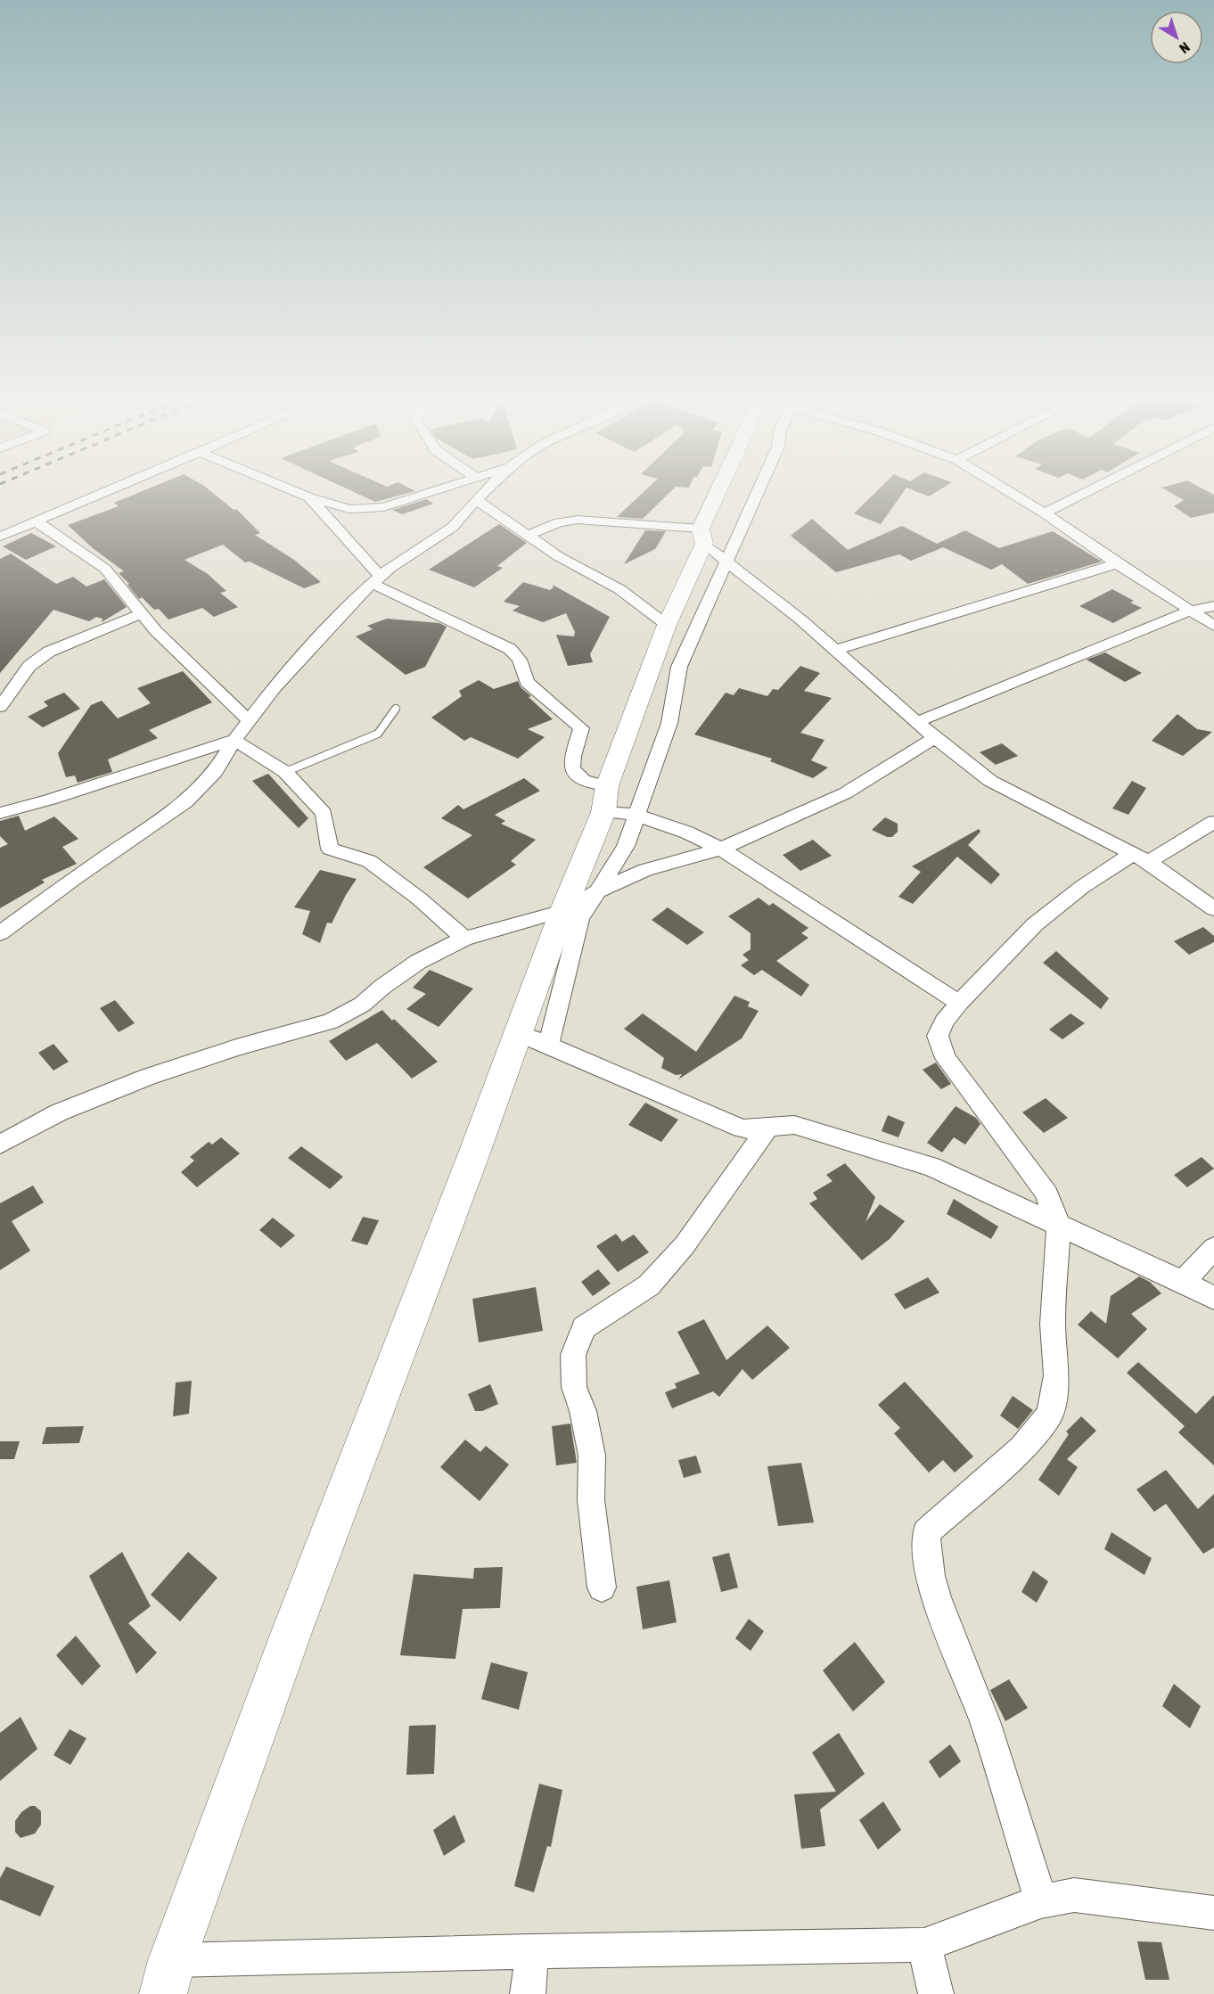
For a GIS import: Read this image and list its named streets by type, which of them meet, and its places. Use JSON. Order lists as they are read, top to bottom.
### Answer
{
  "north": "bottom right"
}
